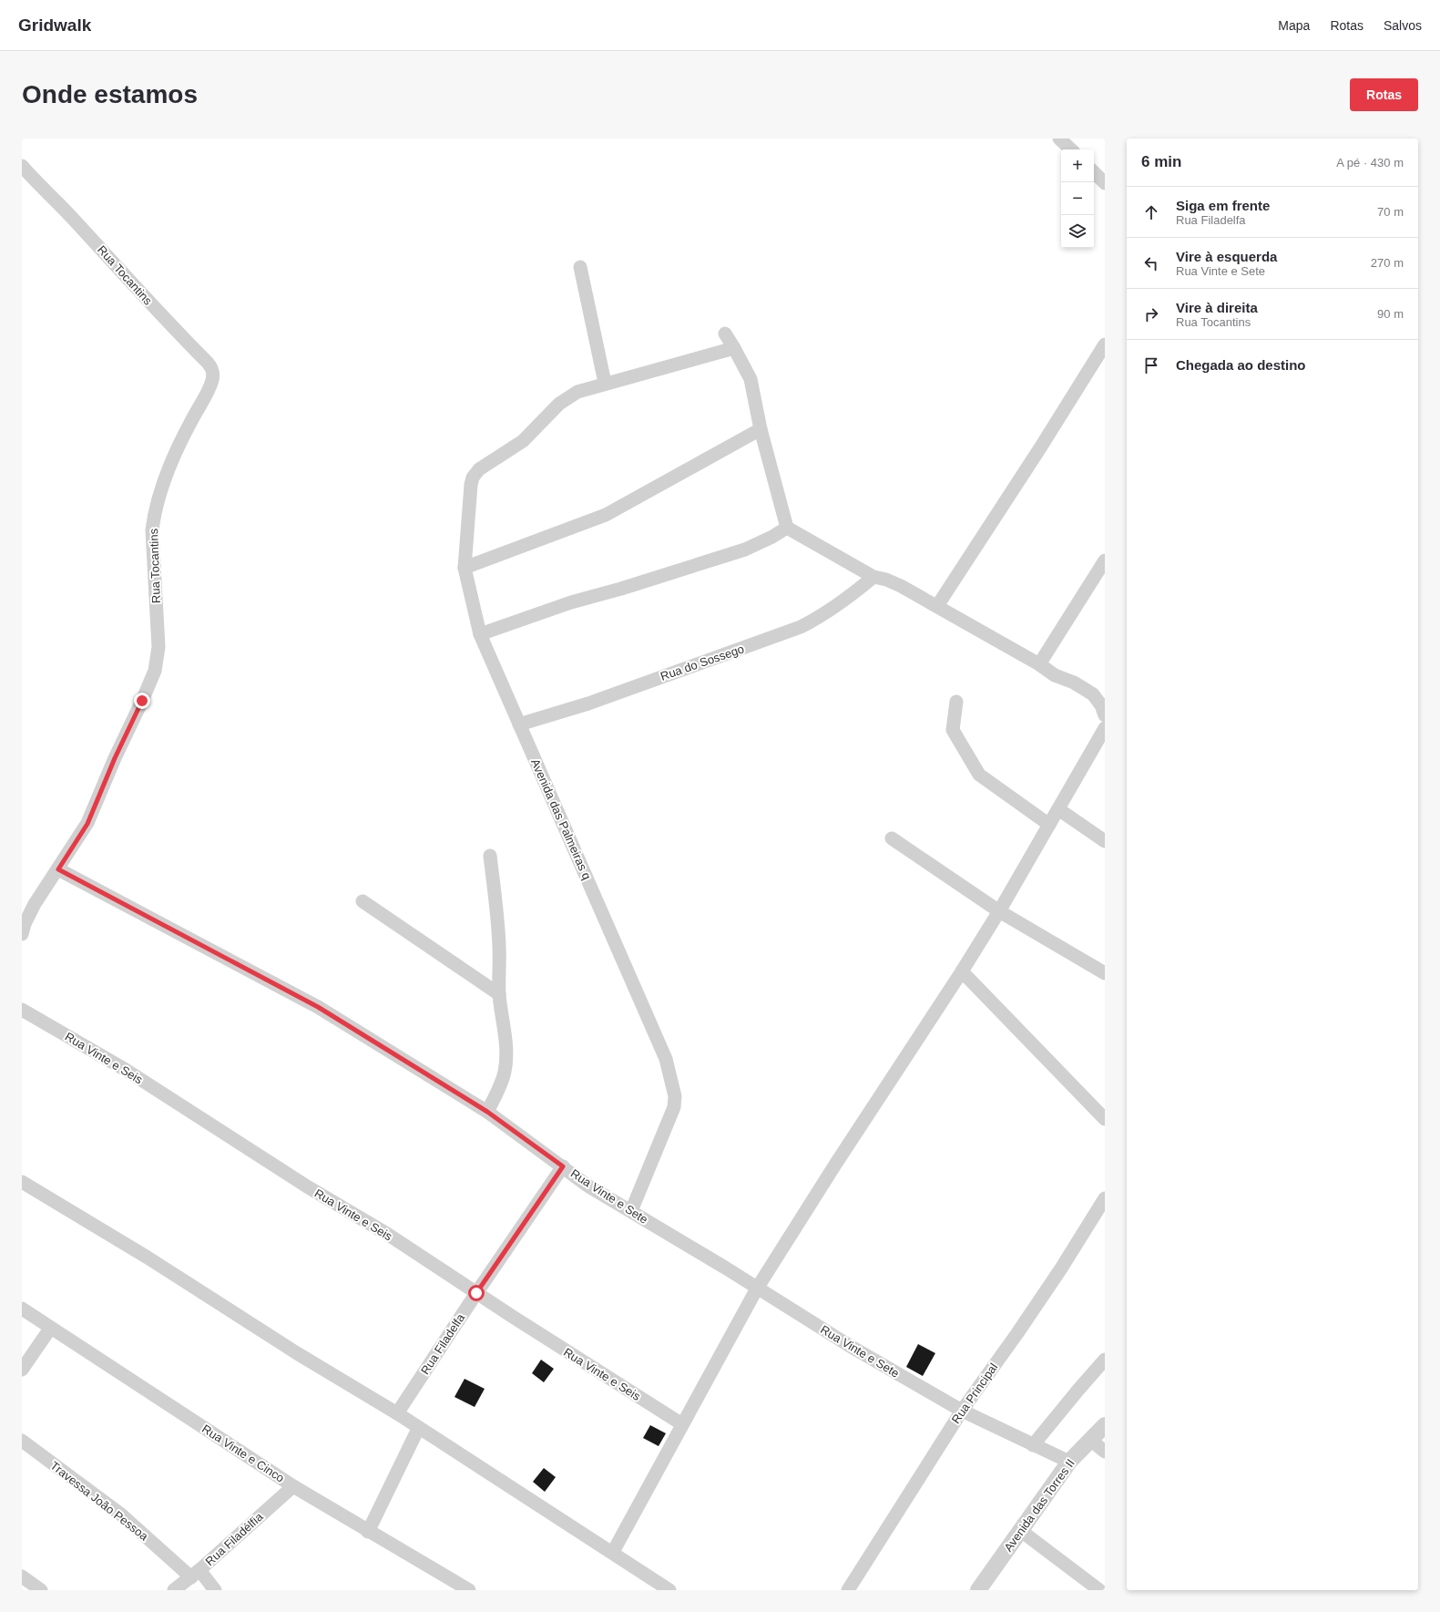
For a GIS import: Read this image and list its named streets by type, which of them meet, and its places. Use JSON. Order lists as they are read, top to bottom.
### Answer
{
  "streets": {
    "street": [
      "Rua Tocantins",
      "Rua do Sossego",
      "Avenida das Palmeiras q",
      "Rua Vinte e Seis",
      "Rua Vinte e Sete",
      "Rua Filadelfa",
      "Rua Principal",
      "Rua Vinte e Cinco",
      "Travessa João Pessoa",
      "Avenida das Torres II",
      "Rua Filadélfia"
    ]
  },
  "crossings": [
    ["Rua Tocantins", "Rua Vinte e Sete"],
    ["Rua do Sossego", "Avenida das Palmeiras q"],
    ["Avenida das Palmeiras q", "Rua Vinte e Sete"],
    ["Rua Vinte e Seis", "Rua Filadelfa"],
    ["Rua Vinte e Sete", "Rua Filadelfa"],
    ["Rua Vinte e Sete", "Rua Principal"],
    ["Rua Vinte e Sete", "Avenida das Torres II"],
    ["Rua Vinte e Cinco", "Rua Filadélfia"],
    ["Travessa João Pessoa", "Rua Filadélfia"]
  ],
  "page": {
    "header": "Gridwalk",
    "nav": ["Mapa", "Rotas", "Salvos"],
    "buttons": "Rotas",
    "title": "Onde estamos",
    "heading": ["6 min", "A pé · 430 m"],
    "map_buttons": ["+", "−"],
    "list": [
      ["Siga em frente", "Rua Filadelfa", "70 m"],
      ["Vire à esquerda", "Rua Vinte e Sete", "270 m"],
      ["Vire à direita", "Rua Tocantins", "90 m"],
      "Chegada ao destino"
    ]
  }
}
